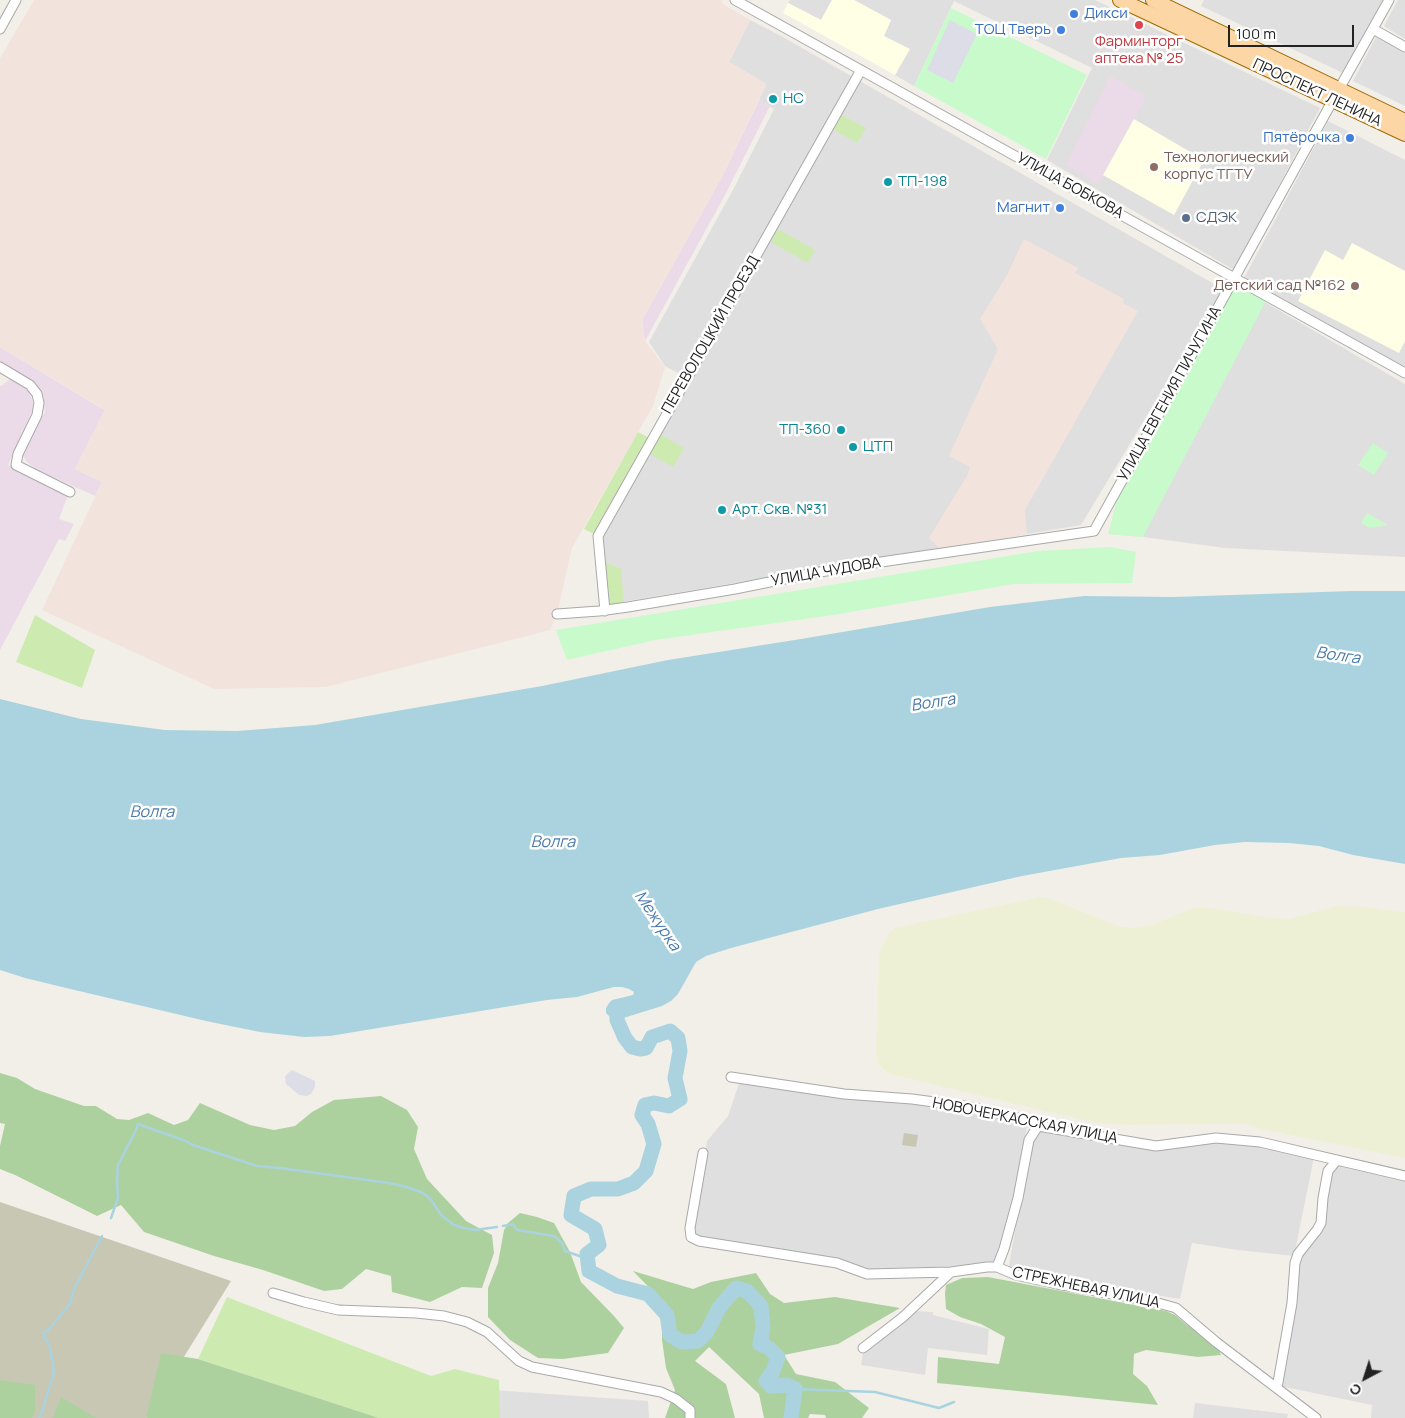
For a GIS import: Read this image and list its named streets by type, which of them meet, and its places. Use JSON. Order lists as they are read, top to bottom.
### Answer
{
  "streets": {
    "main road": ["ПРОСПЕКТ ЛЕНИНА"],
    "street": [
      "УЛИЦА БОБКОВА",
      "ПЕРЕВОЛОЦКИЙ ПРОЕЗД",
      "УЛИЦА ЕВГЕНИЯ ПИЧУГИНА",
      "УЛИЦА ЧУДОВА",
      "НОВОЧЕРКАССКАЯ УЛИЦА",
      "СТРЕЖНЕВАЯ УЛИЦА"
    ]
  },
  "crossings": [
    ["ПРОСПЕКТ ЛЕНИНА", "УЛИЦА ЕВГЕНИЯ ПИЧУГИНА"],
    ["УЛИЦА БОБКОВА", "ПЕРЕВОЛОЦКИЙ ПРОЕЗД"],
    ["УЛИЦА БОБКОВА", "УЛИЦА ЕВГЕНИЯ ПИЧУГИНА"],
    ["ПЕРЕВОЛОЦКИЙ ПРОЕЗД", "УЛИЦА ЧУДОВА"],
    ["УЛИЦА ЕВГЕНИЯ ПИЧУГИНА", "УЛИЦА ЧУДОВА"]
  ],
  "water": ["Волга", "Межурка"],
  "places": [
    "Дикси",
    "Фарминторг аптека № 25",
    "ТОЦ Тверь",
    "НС",
    "Пятёрочка",
    "Технологический корпус ТГТУ",
    "ТП-198",
    "Магнит",
    "СДЭК",
    "Детский сад №162",
    "ТП-360",
    "ЦТП",
    "Арт. Скв. №31"
  ],
  "scale_bar": "100 m",
  "north": "bottom left"
}
